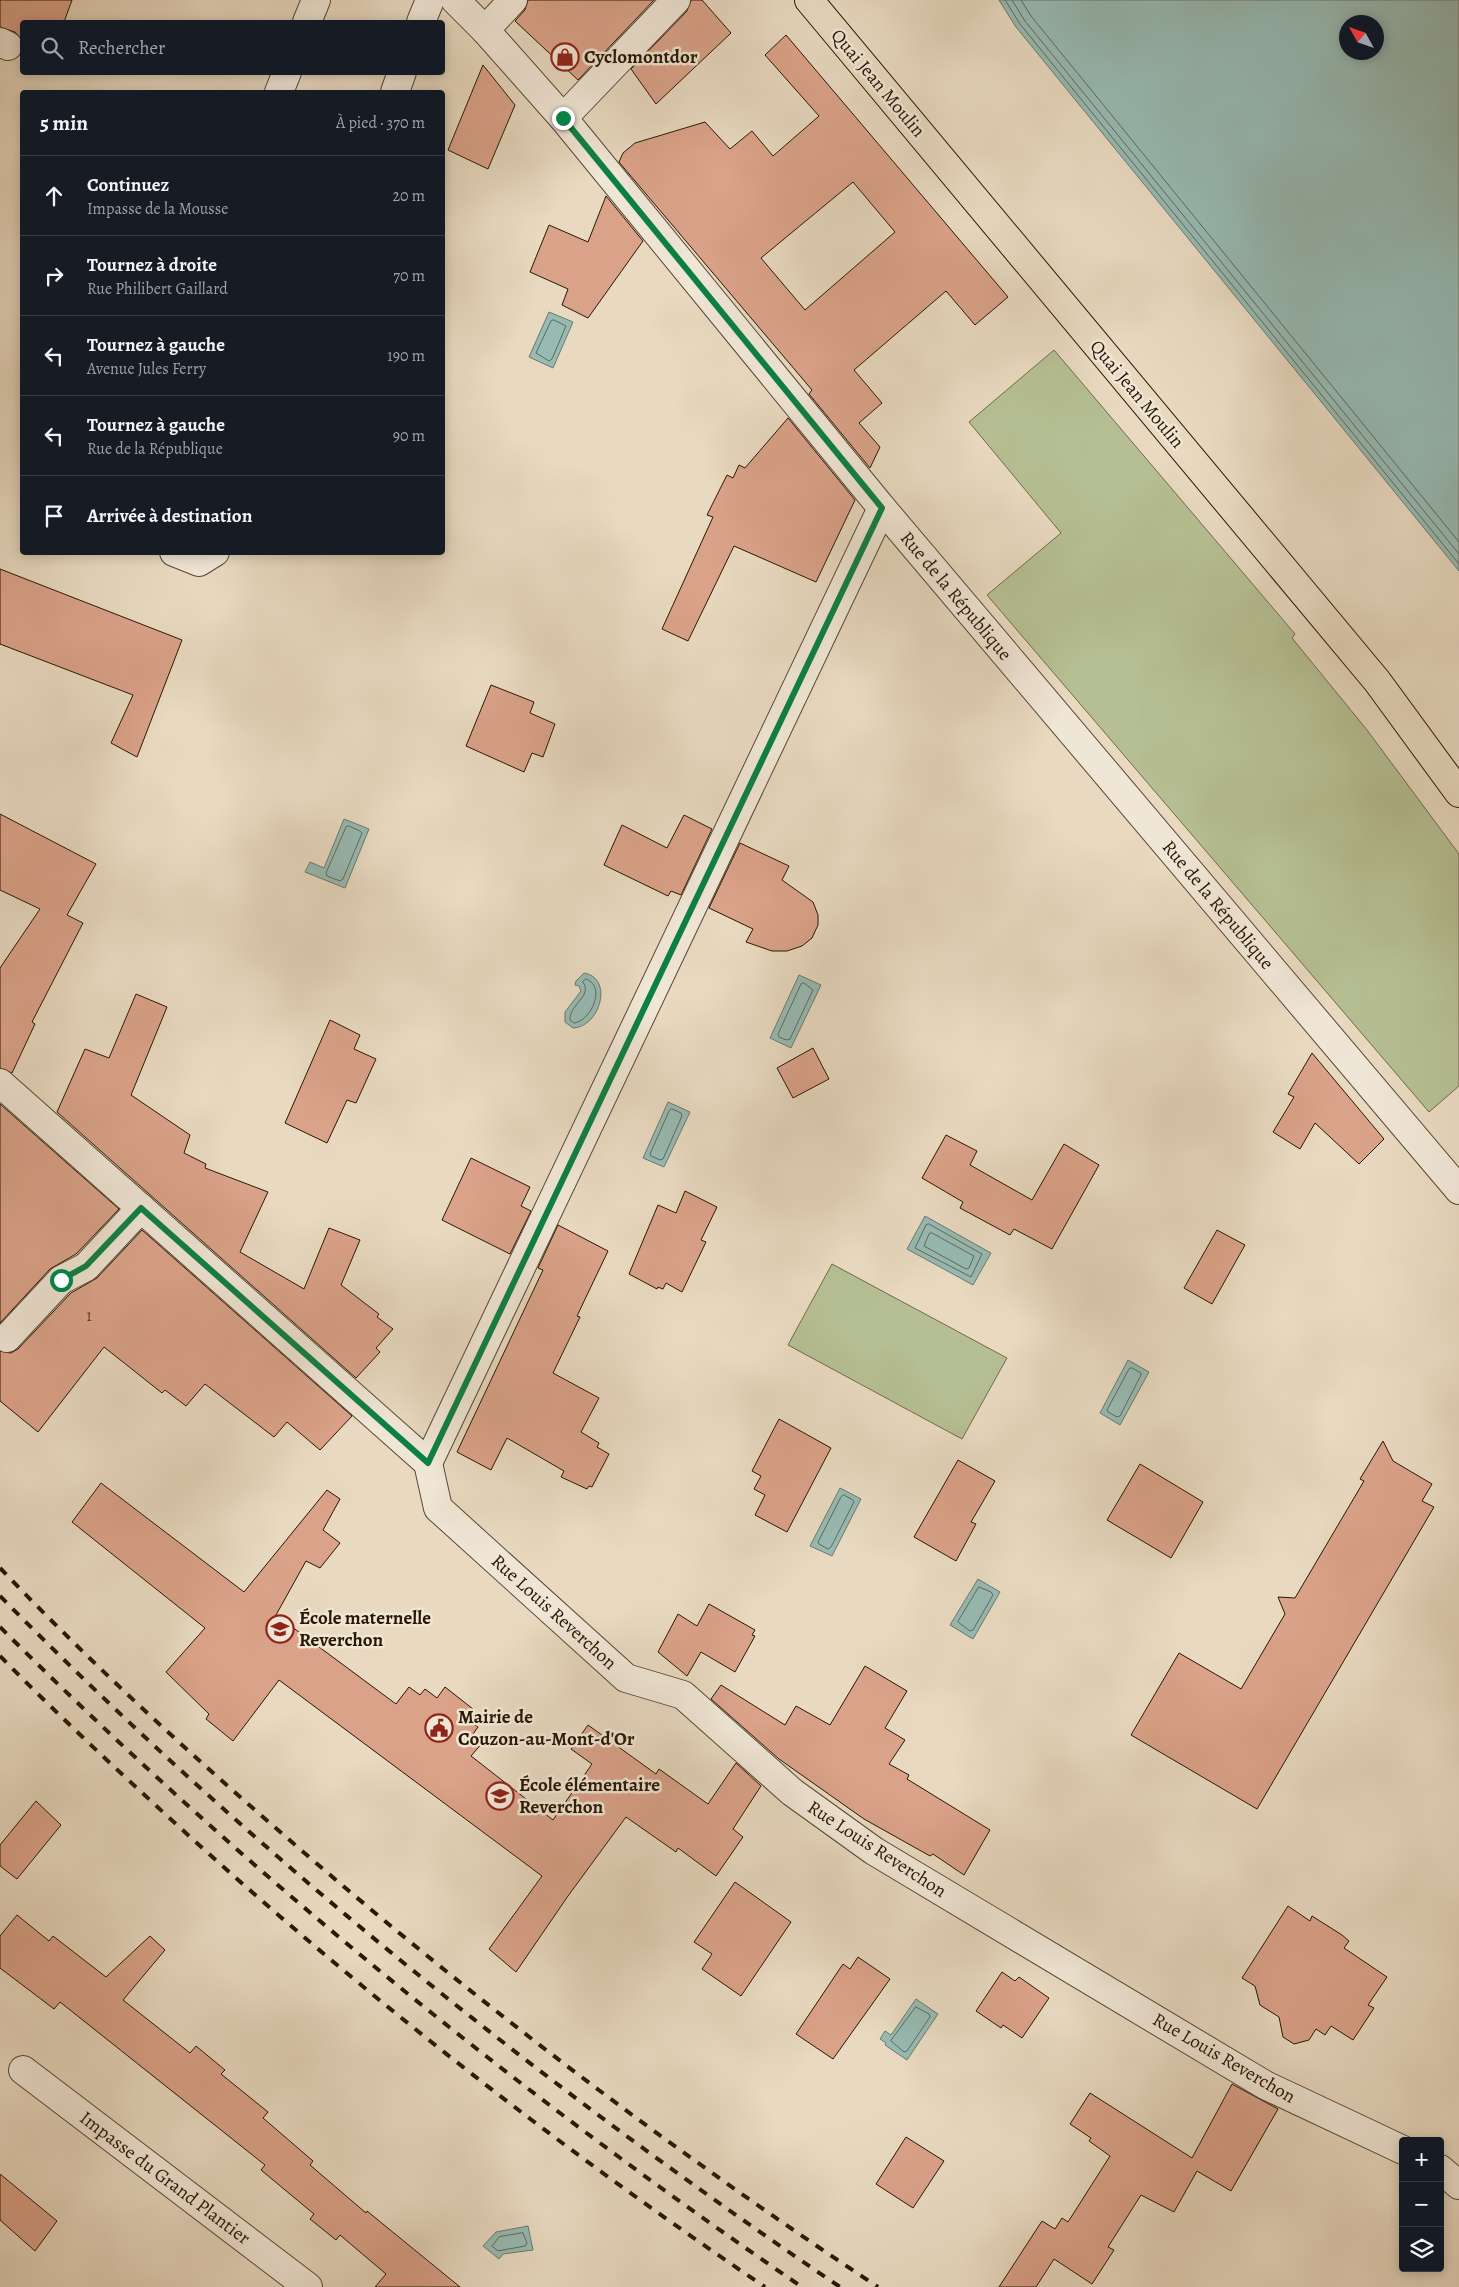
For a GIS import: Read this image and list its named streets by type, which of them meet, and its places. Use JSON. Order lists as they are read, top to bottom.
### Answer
{
  "streets": {
    "main road": ["Quai Jean Moulin"],
    "street": ["Rue de la République", "Rue Louis Reverchon", "Impasse du Grand Plantier"]
  },
  "places": {
    "shop": ["Cyclomontdor"],
    "school or university": ["École maternelle Reverchon", "École élémentaire Reverchon"],
    "public building": ["Mairie de Couzon-au-Mont-d'Or"]
  },
  "house_numbers": ["1"],
  "north": "top left",
  "page": {
    "search": "Rechercher",
    "heading": ["5 min", "À pied · 370 m"],
    "list": [
      ["Continuez", "Impasse de la Mousse", "20 m"],
      ["Tournez à droite", "Rue Philibert Gaillard", "70 m"],
      ["Tournez à gauche", "Avenue Jules Ferry", "190 m"],
      ["Tournez à gauche", "Rue de la République", "90 m"],
      "Arrivée à destination"
    ],
    "map_buttons": ["+", "−"]
  }
}
